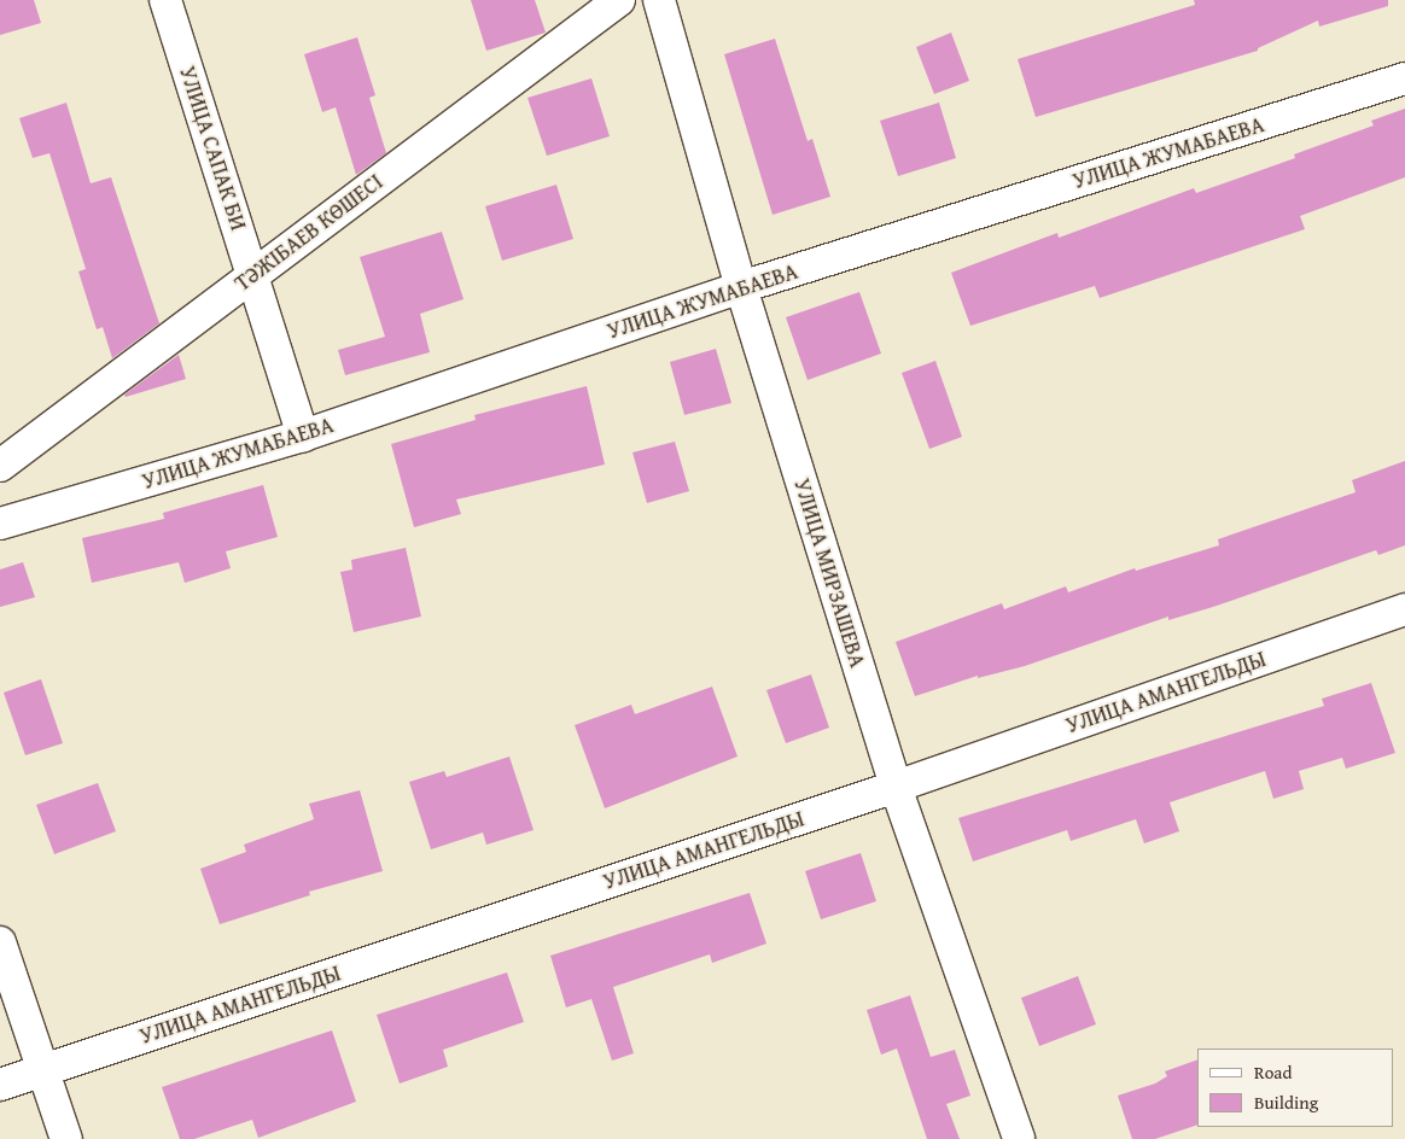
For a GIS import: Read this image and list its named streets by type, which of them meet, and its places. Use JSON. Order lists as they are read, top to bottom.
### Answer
{
  "streets": {
    "street": [
      "УЛИЦА САПАК БИ",
      "УЛИЦА ЖУМАБАЕВА",
      "ТӘЖІБАЕВ КӨШЕСІ",
      "УЛИЦА МИРЗАШЕВА",
      "УЛИЦА АМАНГЕЛЬДЫ"
    ]
  },
  "crossings": [
    ["УЛИЦА САПАК БИ", "УЛИЦА ЖУМАБАЕВА"],
    ["УЛИЦА ЖУМАБАЕВА", "УЛИЦА МИРЗАШЕВА"],
    ["УЛИЦА МИРЗАШЕВА", "УЛИЦА АМАНГЕЛЬДЫ"]
  ],
  "legend": ["Road", "Building"]
}
